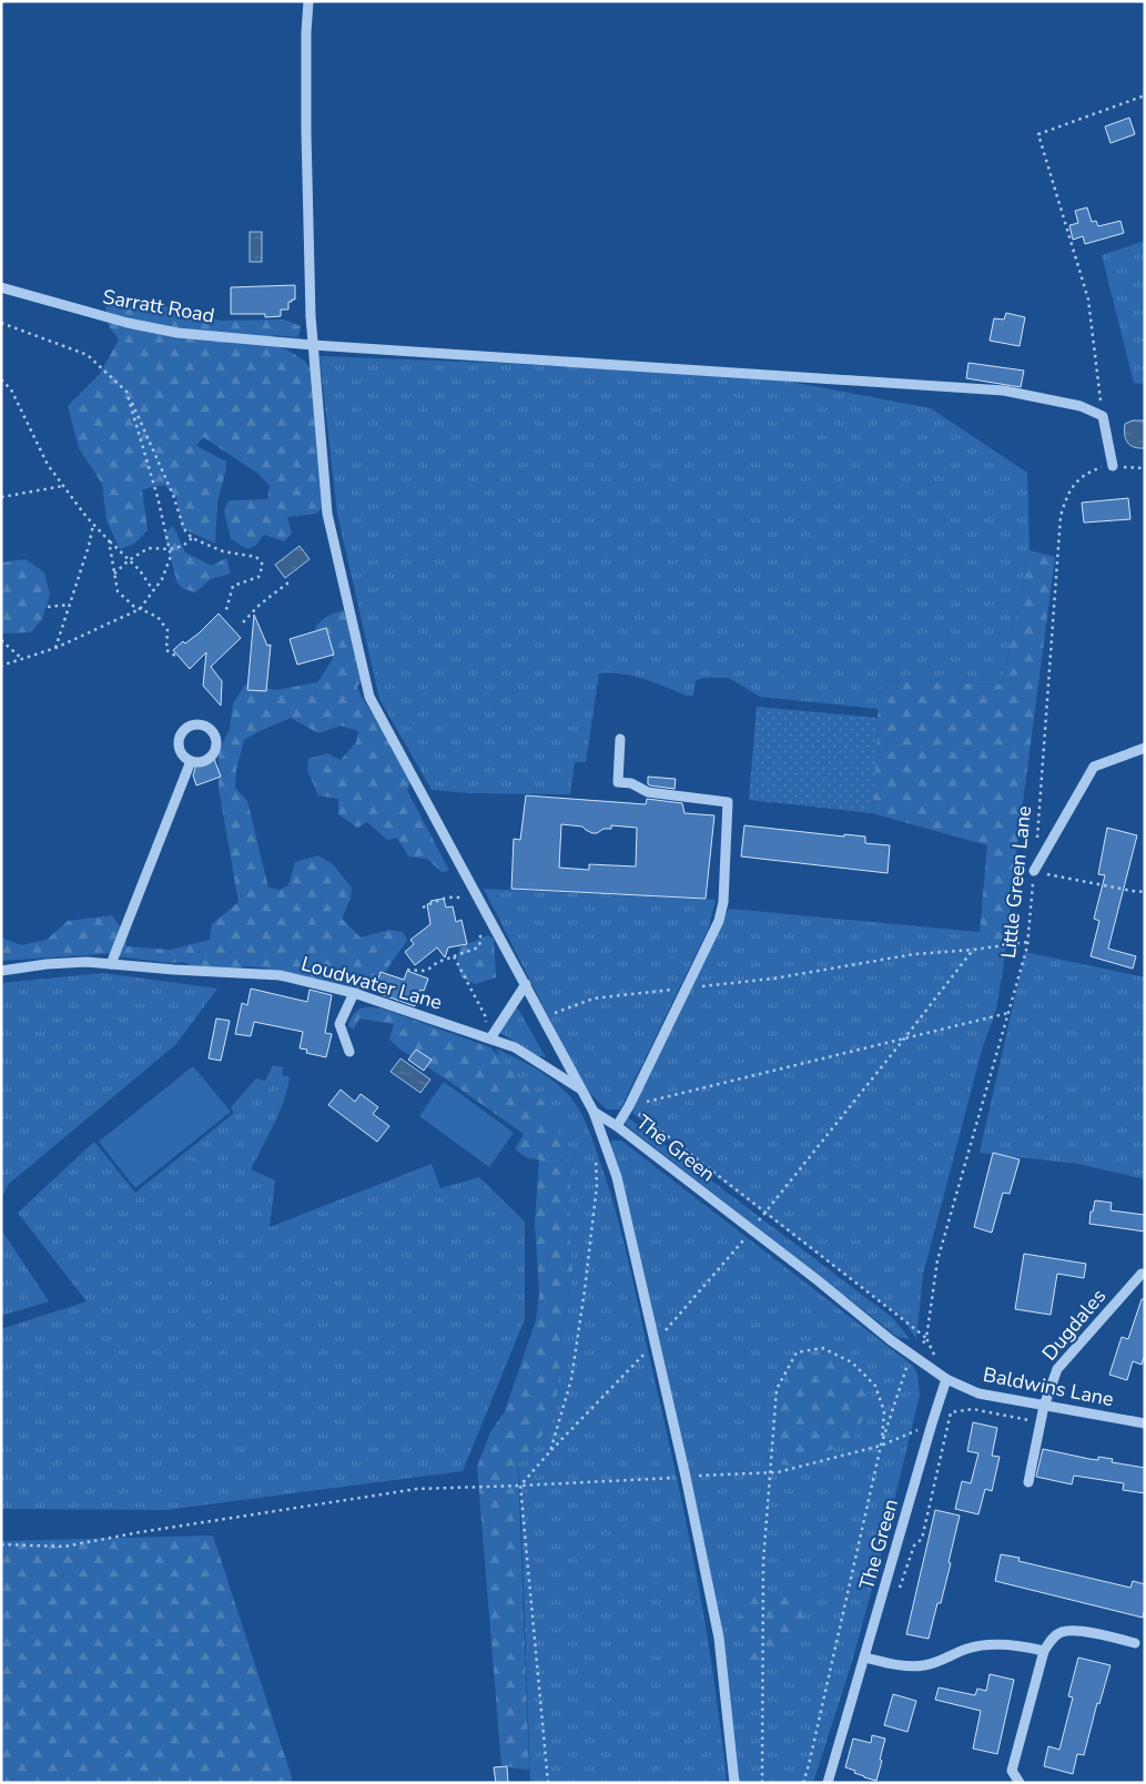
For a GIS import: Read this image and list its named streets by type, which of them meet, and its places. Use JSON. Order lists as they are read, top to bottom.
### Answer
{
  "streets": {
    "street": [
      "Sarratt Road",
      "Loudwater Lane",
      "The Green",
      "Dugdales",
      "Baldwins Lane"
    ],
    "path": ["Little Green Lane"]
  },
  "crossings": [
    ["The Green", "Baldwins Lane"],
    ["Dugdales", "Baldwins Lane"]
  ]
}
